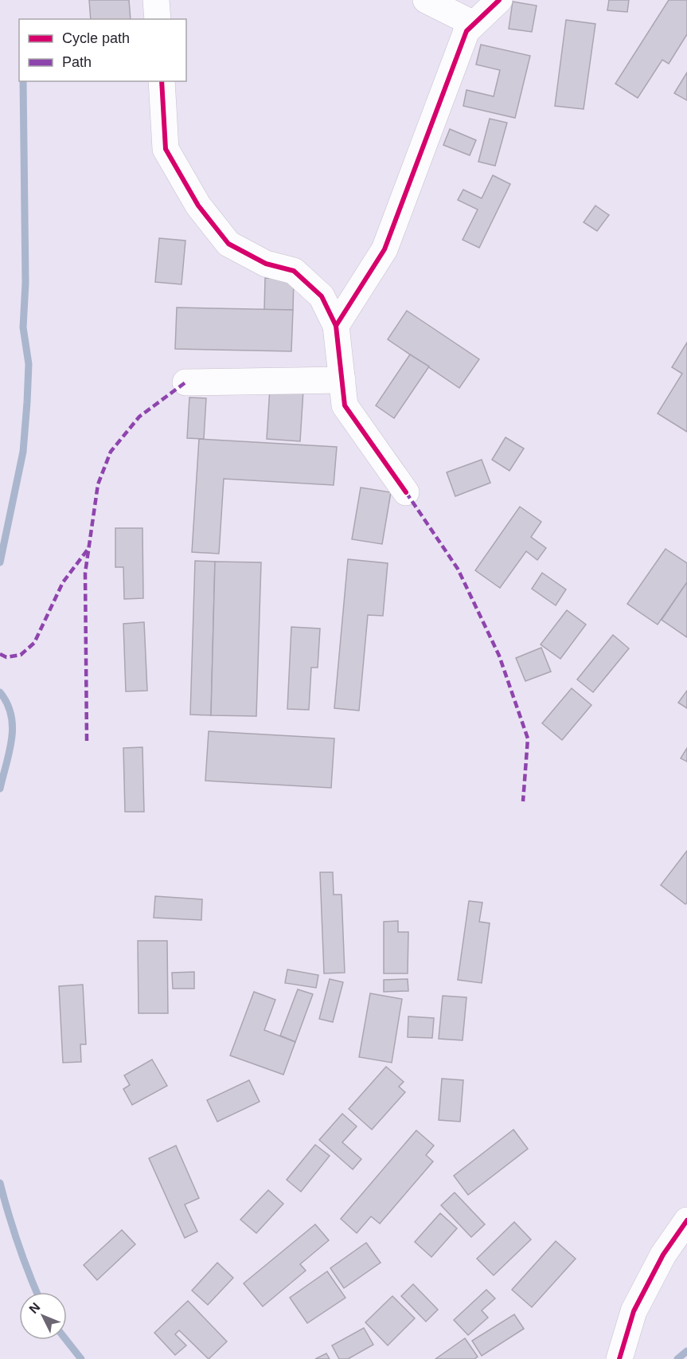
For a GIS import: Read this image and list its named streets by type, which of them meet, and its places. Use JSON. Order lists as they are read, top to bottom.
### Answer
{
  "legend": ["Cycle path", "Path"],
  "north": "top left"
}
